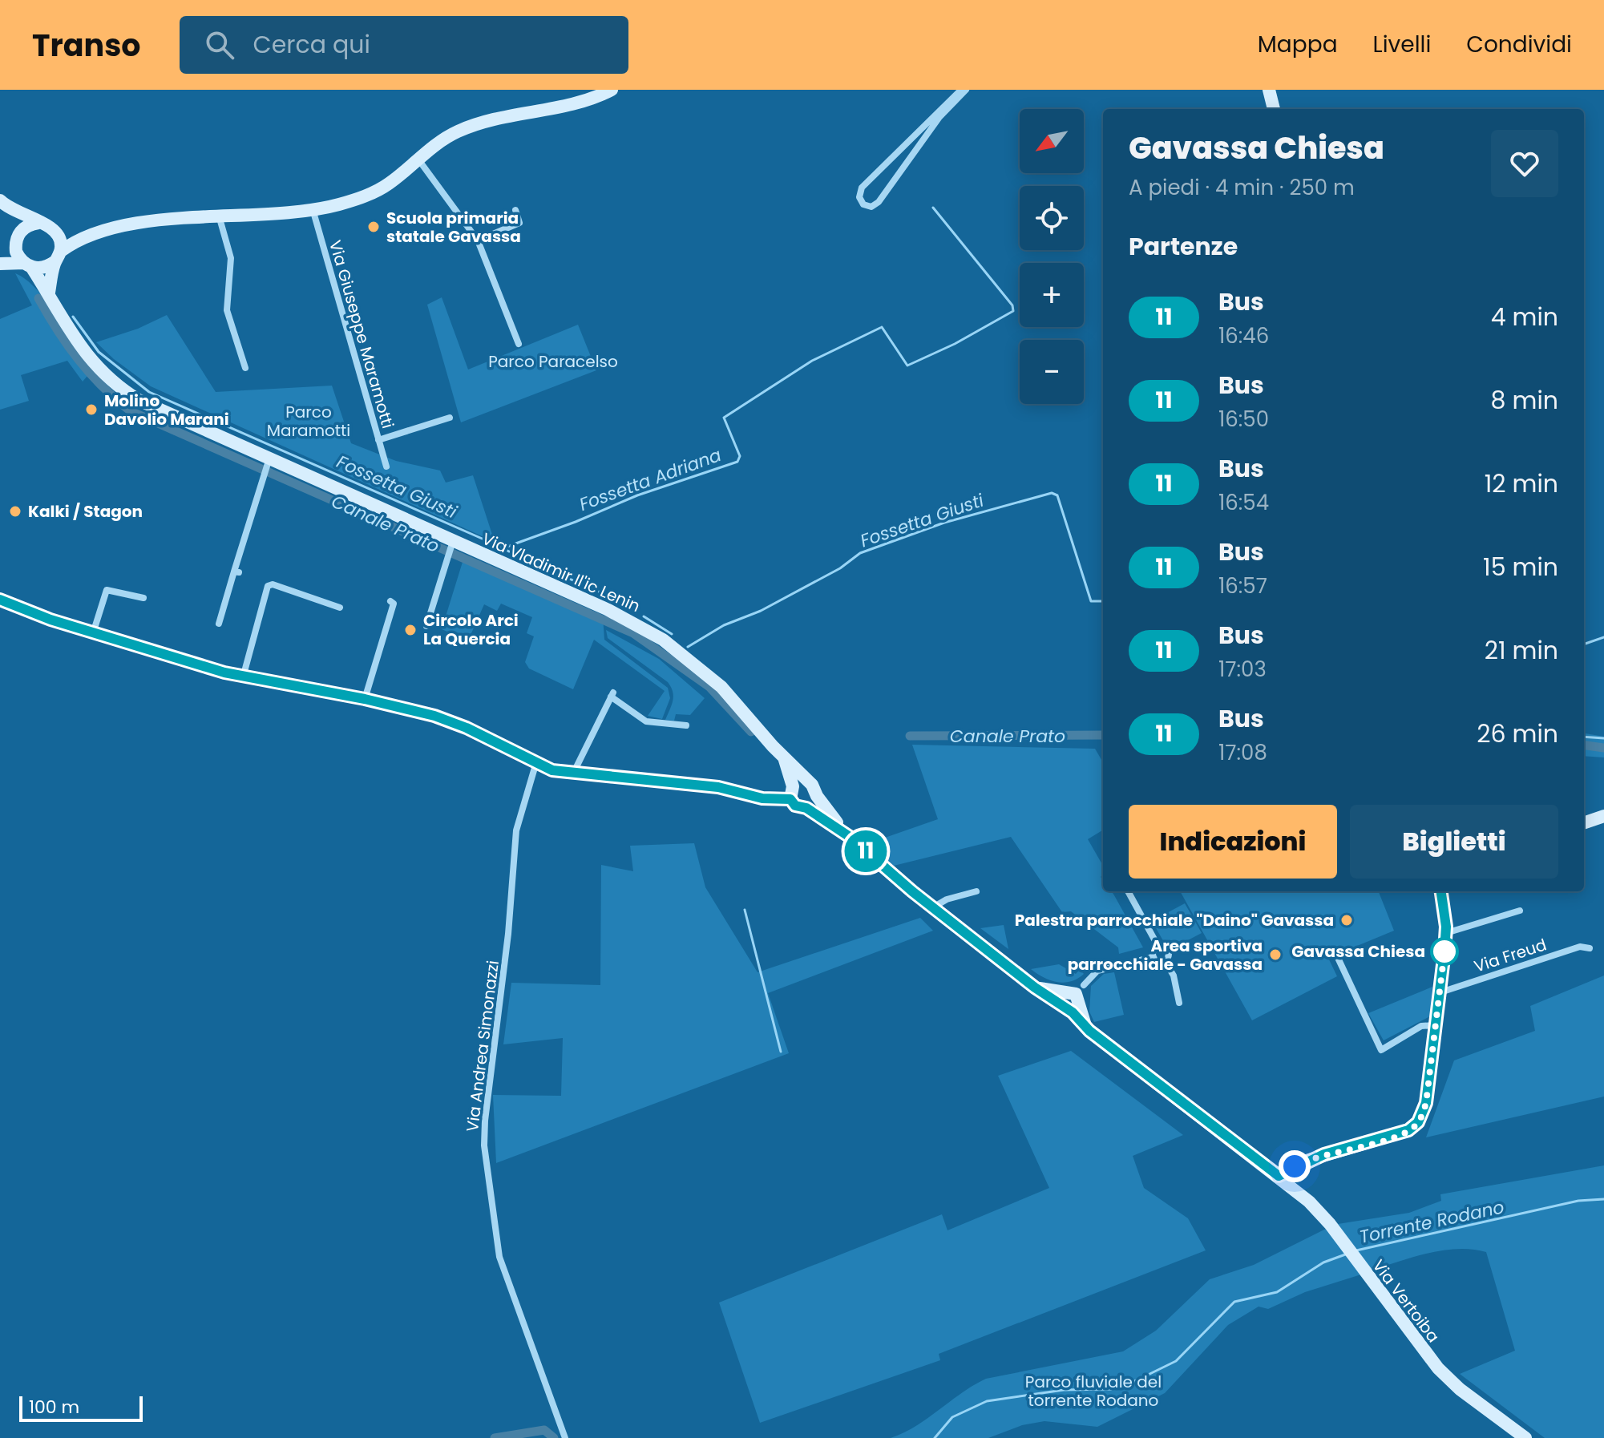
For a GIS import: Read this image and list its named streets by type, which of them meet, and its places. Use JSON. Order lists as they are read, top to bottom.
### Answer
{
  "streets": {
    "main road": ["Via Vladimir Il'ic Lenin", "Via Vertoiba"],
    "street": ["Via Giuseppe Maramotti", "Via Freud", "Via Andrea Simonazzi"]
  },
  "water": [
    "Fossetta Adriana",
    "Fossetta Giusti",
    "Canale Prato",
    "Torrente Rodano"
  ],
  "parks": ["Parco Paracelso", "Parco Maramotti", "Parco fluviale del torrente Rodano"],
  "places": [
    "Scuola primaria statale Gavassa",
    "Molino Davolio Marani",
    "Kalki / Stagon",
    "Circolo Arci La Quercia",
    "Palestra parrocchiale \"Daino\" Gavassa",
    "Gavassa Chiesa",
    "Area sportiva parrocchiale - Gavassa"
  ],
  "lines": ["bus line 11"],
  "scale_bar": "100 m",
  "north": "bottom left",
  "page": {
    "header": "Transo",
    "search": "Cerca qui",
    "nav": ["Mappa", "Livelli", "Condividi"],
    "on_map": "11",
    "map_buttons": ["+", "−"],
    "heading": [
      ["Gavassa Chiesa", "A piedi · 4 min · 250 m"],
      "Partenze"
    ],
    "list": [
      {
        "mark": "11",
        "name": "Bus",
        "note": "16:46",
        "value": "4 min"
      },
      {
        "mark": "11",
        "name": "Bus",
        "note": "16:50",
        "value": "8 min"
      },
      {
        "mark": "11",
        "name": "Bus",
        "note": "16:54",
        "value": "12 min"
      },
      {
        "mark": "11",
        "name": "Bus",
        "note": "16:57",
        "value": "15 min"
      },
      {
        "mark": "11",
        "name": "Bus",
        "note": "17:03",
        "value": "21 min"
      },
      {
        "mark": "11",
        "name": "Bus",
        "note": "17:08",
        "value": "26 min"
      }
    ],
    "buttons": ["Indicazioni", "Biglietti"],
    "scale": "100 m"
  }
}
